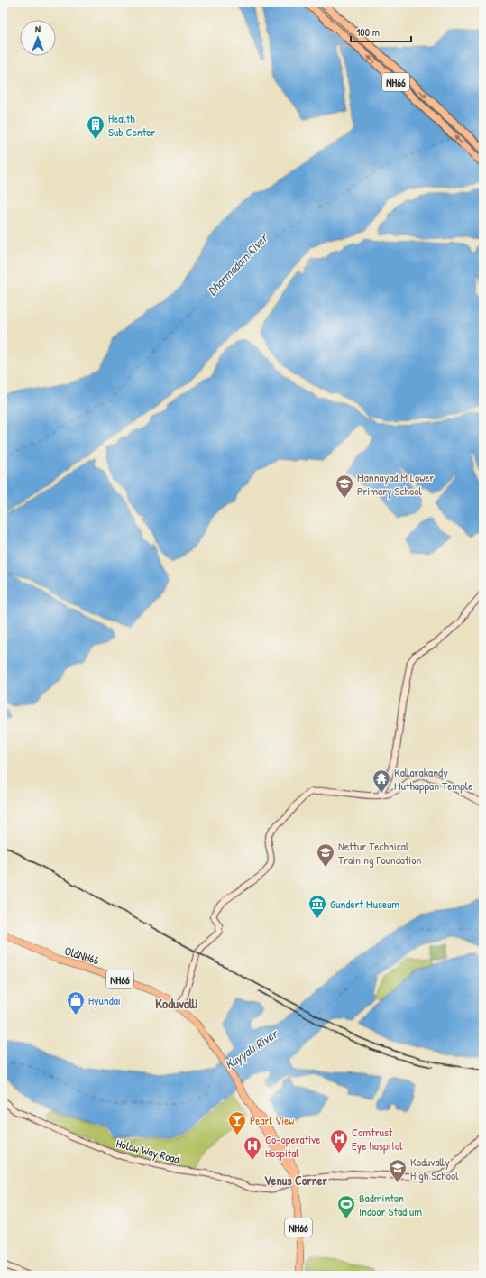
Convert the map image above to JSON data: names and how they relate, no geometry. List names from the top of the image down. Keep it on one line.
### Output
{"streets":{"highway":["NH66"],"main road":["OldNH66","Holow Way Road"]},"crossings":[["NH66","OldNH66"],["NH66","Holow Way Road"],["OldNH66","Holow Way Road"]],"districts":["Koduvalli","Venus Corner"],"water":["Dharmadam River","Kuyyali River"],"places":{"building":["Health Sub Center"],"school or university":["Mannayad M Lower Primary School","Nettur Technical Training Foundation","Koduvally High School"],"temple":["Kallarakandy Muthappan Temple"],"museum":["Gundert Museum"],"shop":["Hyundai"],"bar":["Pearl View"],"hospital":["Comtrust Eye hospital","Co-operative Hospital"],"sports":["Badminton Indoor Stadium"]},"scale_bar":"100 m","north":"top"}
